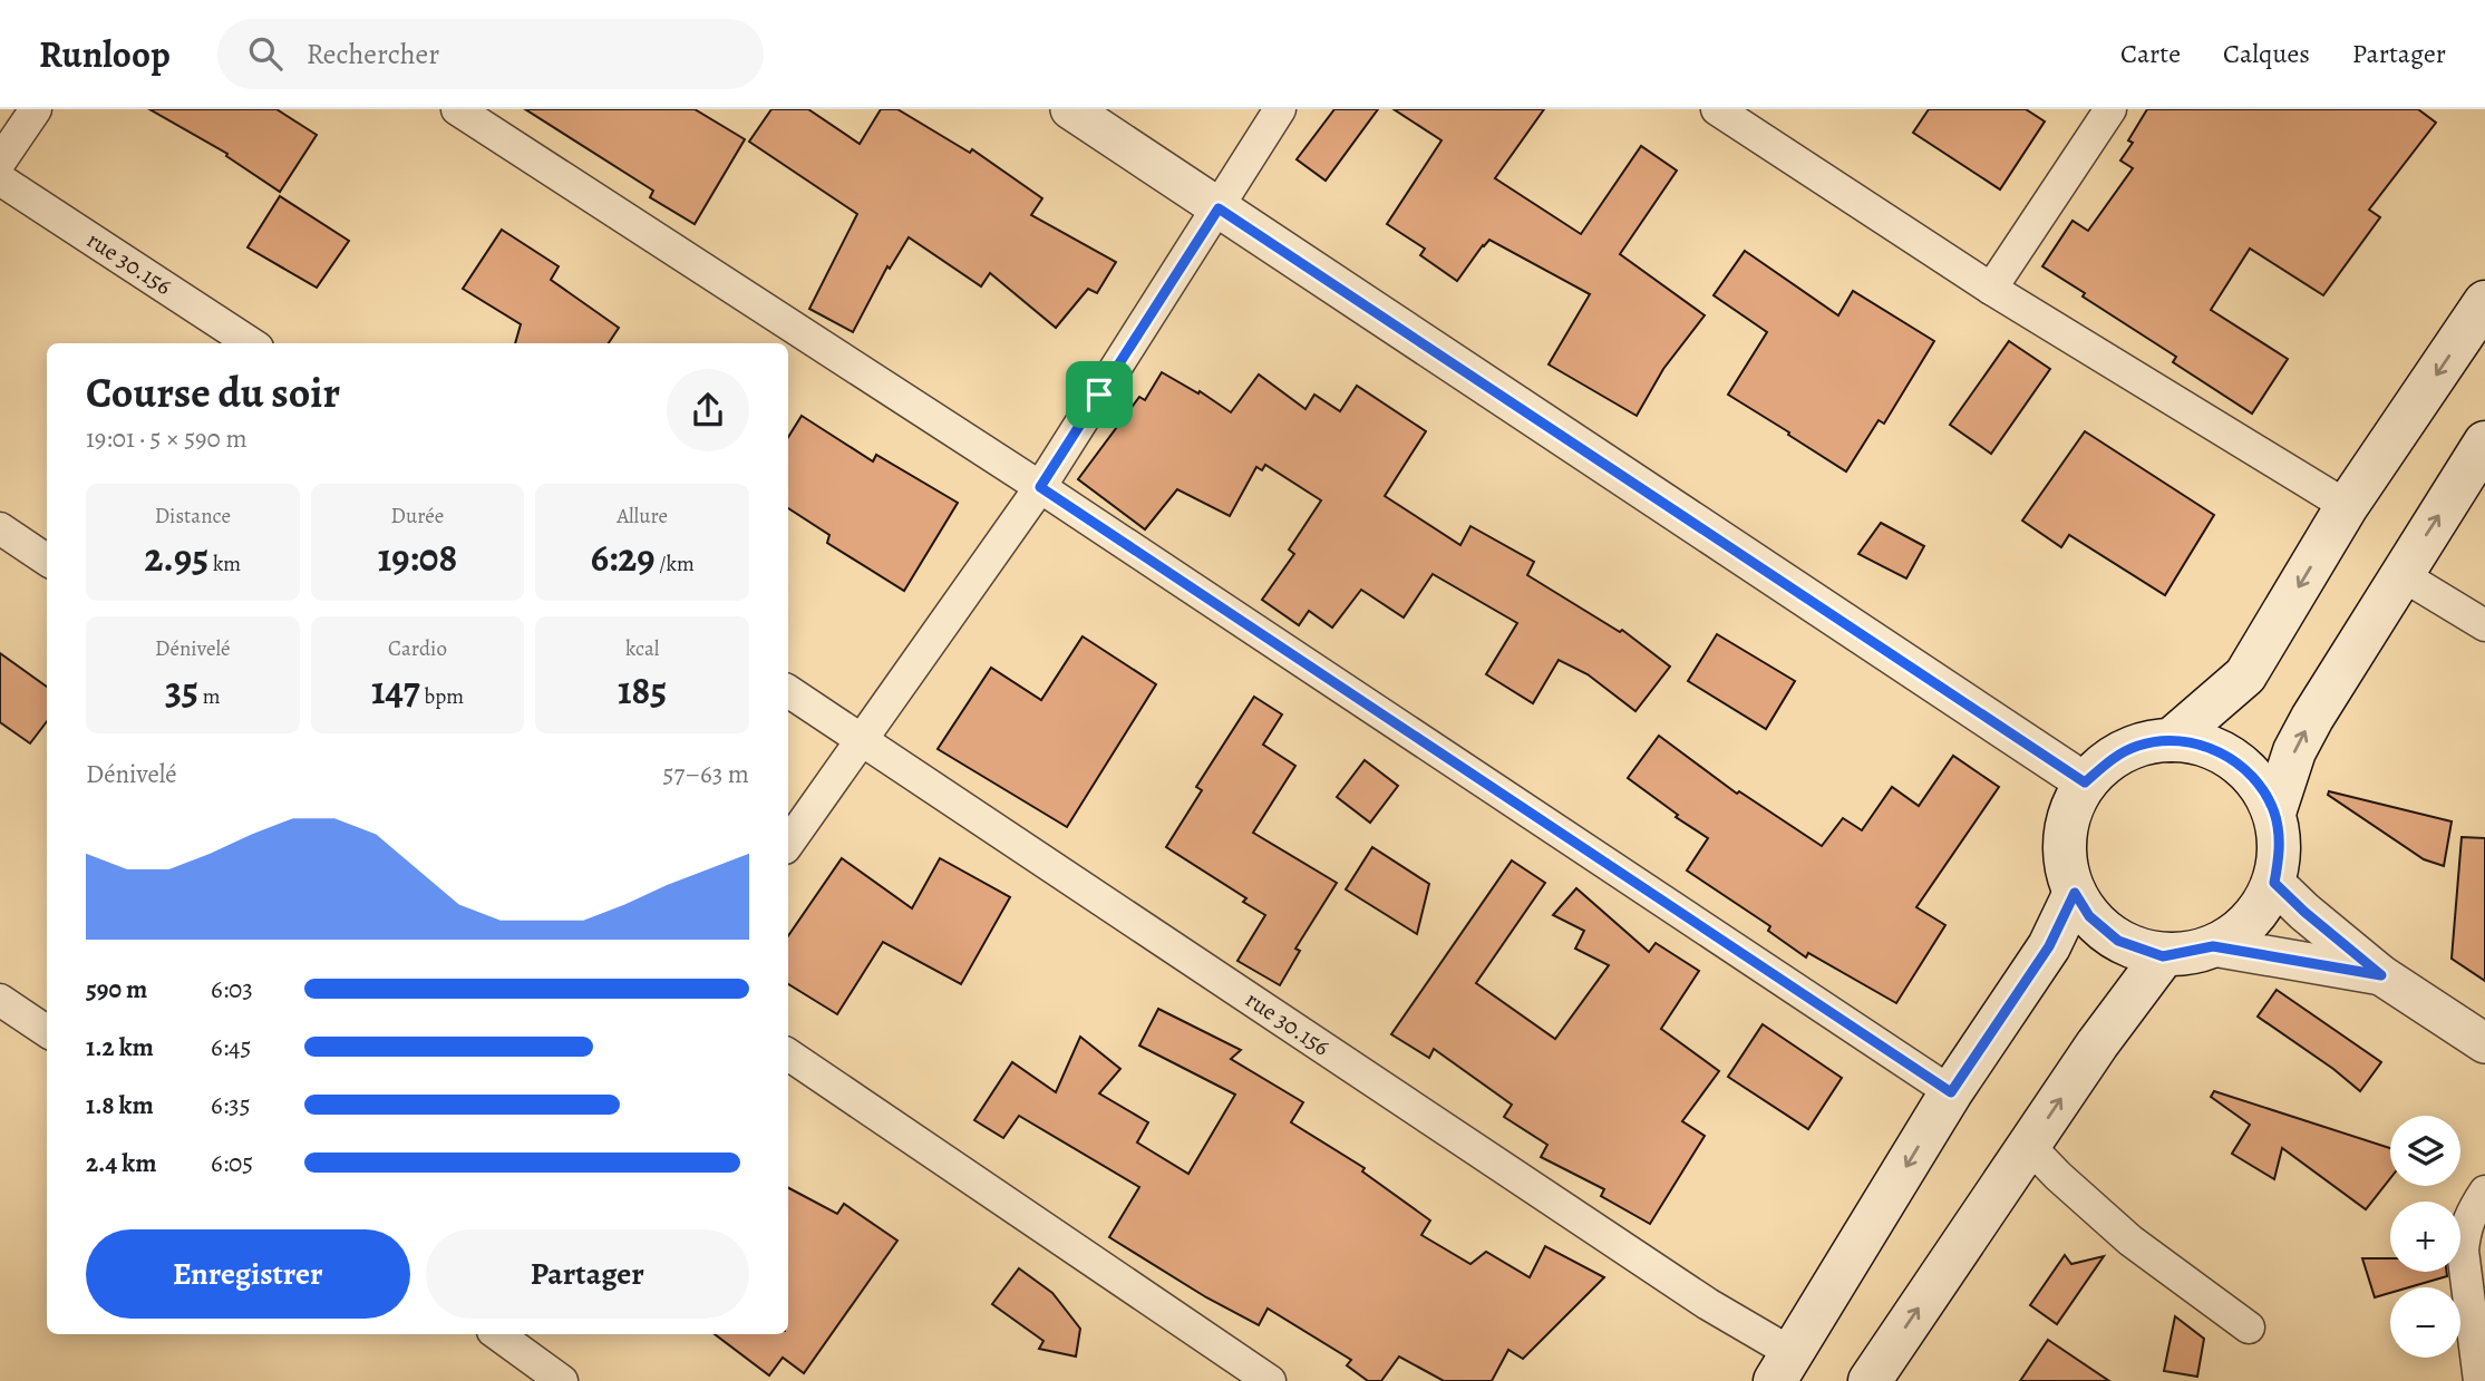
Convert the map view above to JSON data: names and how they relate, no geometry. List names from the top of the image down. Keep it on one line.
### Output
{"streets":{"street":["rue 30.156"]},"page":{"header":"Runloop","search":"Rechercher","nav":["Carte","Calques","Partager"],"heading":["Course du soir","19:01 · 5 × 590 m"],"stats":[["Distance","2.95 km"],["Durée","19:08"],["Allure","6:29 /km"],["Dénivelé","35 m"],["Cardio","147 bpm"],["kcal","185"]],"chart":["Dénivelé","57–63 m"],"list":[{"name":"590 m","note":"6:03"},{"name":"1.2 km","note":"6:45"},{"name":"1.8 km","note":"6:35"},{"name":"2.4 km","note":"6:05"}],"map_buttons":["+","−"],"buttons":["Enregistrer","Partager"]}}
